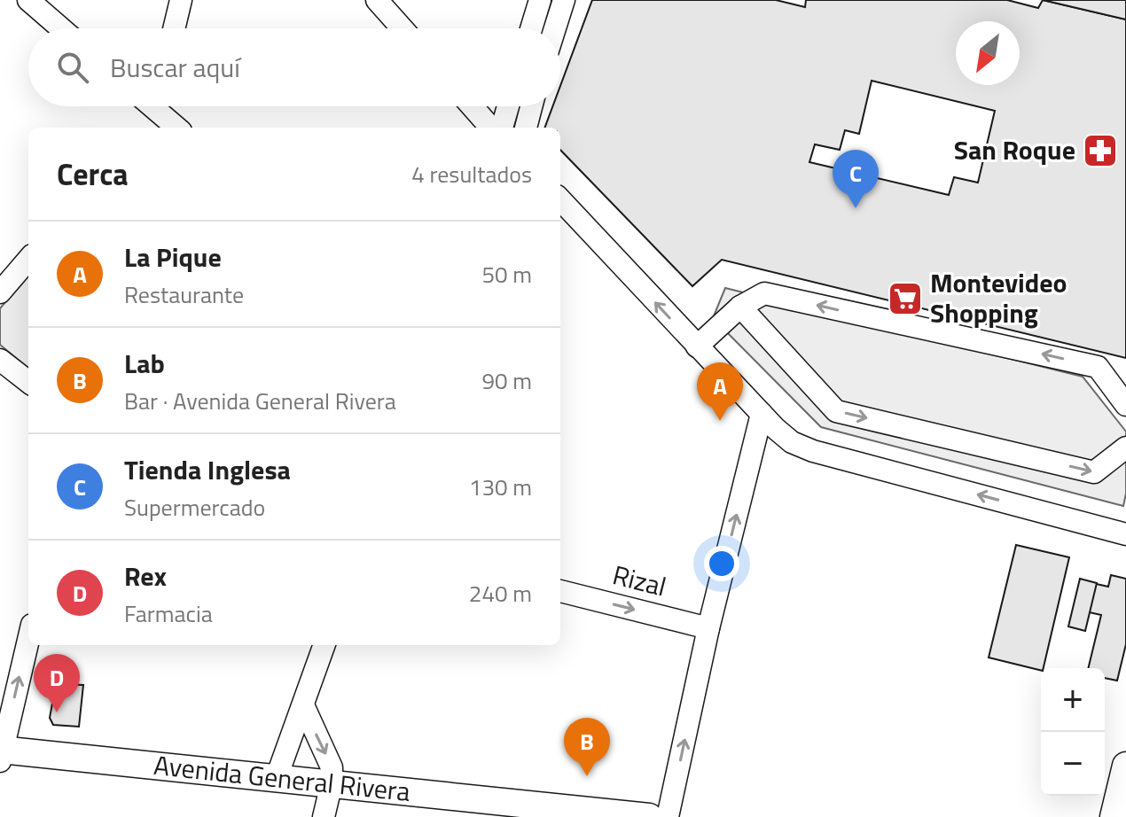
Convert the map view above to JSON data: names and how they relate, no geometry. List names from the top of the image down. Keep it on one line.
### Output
{"streets":{"main road":["Avenida General Rivera"],"street":["Rizal"]},"one_way":["Rizal"],"places":{"pharmacy":["San Roque"],"supermarket":["Montevideo Shopping"]},"north":"bottom left","page":{"search":"Buscar aquí","heading":["Cerca","4 resultados"],"pins":["C","A","D","B"],"list":[{"mark":"A","name":"La Pique","note":"Restaurante","value":"50 m"},{"mark":"B","name":"Lab","note":"Bar · Avenida General Rivera","value":"90 m"},{"mark":"C","name":"Tienda Inglesa","note":"Supermercado","value":"130 m"},{"mark":"D","name":"Rex","note":"Farmacia","value":"240 m"}],"map_buttons":["+","−"]}}
